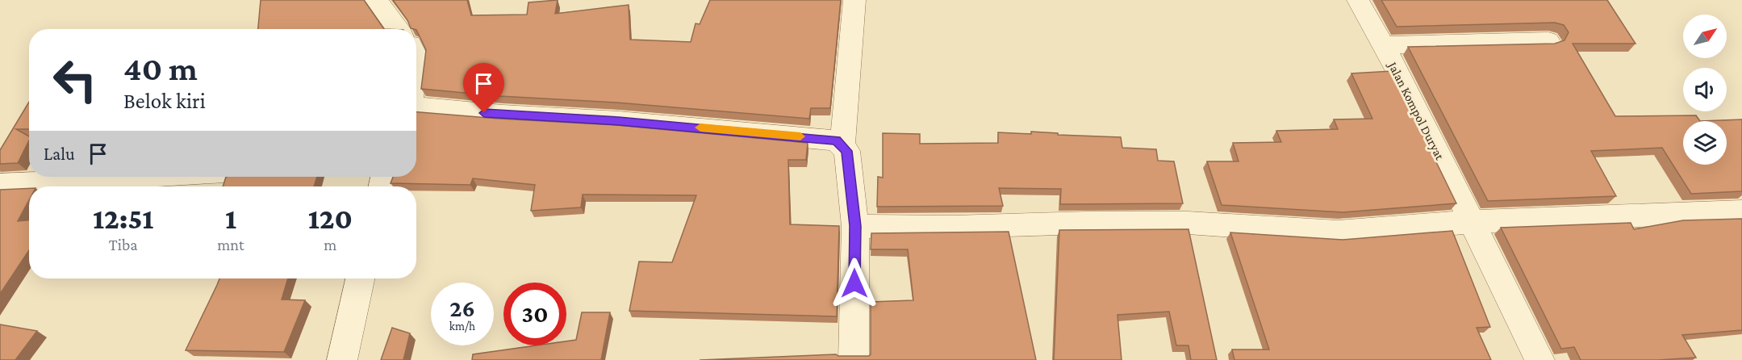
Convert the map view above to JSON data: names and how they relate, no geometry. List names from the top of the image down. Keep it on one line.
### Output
{"streets":{"street":["Jalan Kompol Duryat"]},"north":"top right","page":{"turn":["40 m","Belok kiri"],"then":"Lalu","eta":["12:51","Tiba","1","mnt","120","m"],"speed":"26 km/h","limit":"30"}}
